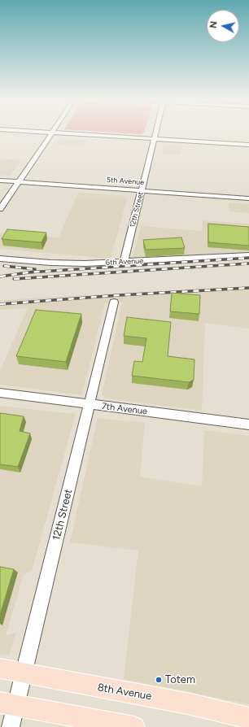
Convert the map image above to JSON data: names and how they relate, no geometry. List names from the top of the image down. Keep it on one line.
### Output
{"streets":{"main road":["8th Avenue"],"street":["5th Avenue","12th Street","6th Avenue","7th Avenue"]},"crossings":[["5th Avenue","12th Street"],["12th Street","6th Avenue"],["12th Street","7th Avenue"],["12th Street","8th Avenue"]],"places":["Totem"],"north":"left"}
